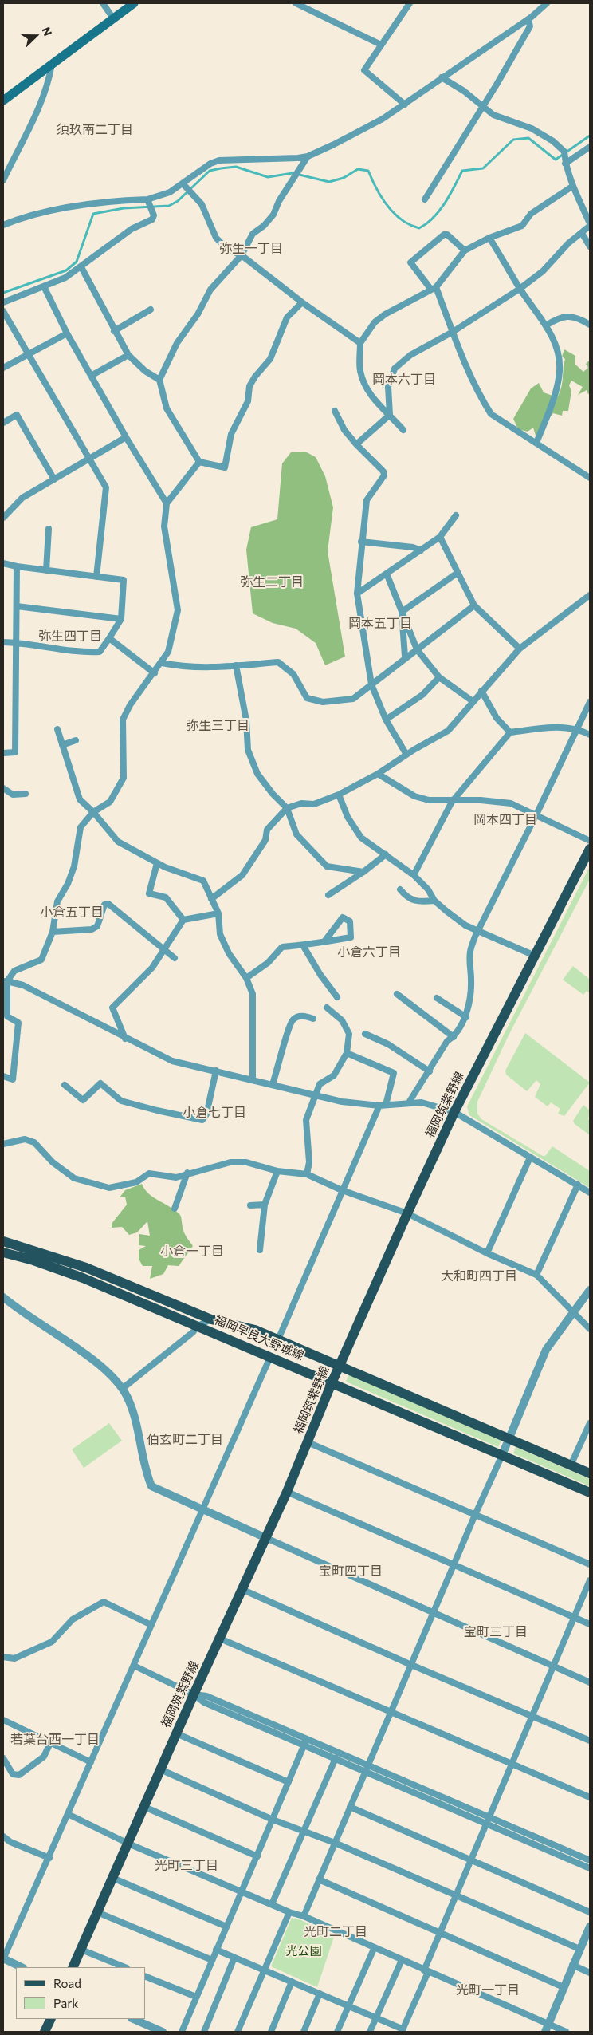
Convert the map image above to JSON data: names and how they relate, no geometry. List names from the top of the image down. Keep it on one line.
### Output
{"streets":{"main road":["福岡筑紫野線","福岡早良大野城線"]},"crossings":[["福岡筑紫野線","福岡早良大野城線"]],"districts":["須玖南二丁目","弥生一丁目","岡本六丁目","弥生二丁目","岡本五丁目","弥生四丁目","弥生三丁目","岡本四丁目","小倉五丁目","小倉六丁目","小倉七丁目","小倉一丁目","大和町四丁目","伯玄町二丁目","宝町四丁目","宝町三丁目","若葉台西一丁目","光町三丁目","光町二丁目","光町一丁目"],"parks":["光公園"],"legend":["Road","Park"],"north":"right"}
